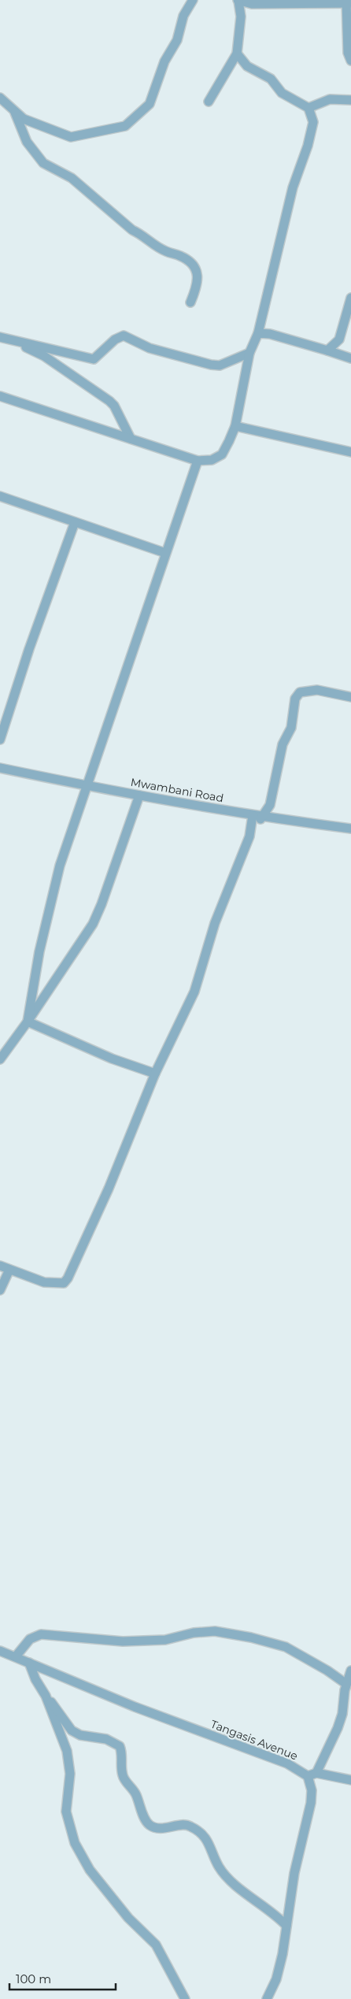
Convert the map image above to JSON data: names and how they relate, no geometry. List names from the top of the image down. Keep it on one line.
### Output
{"streets":{"street":["Mwambani Road","Tangasis Avenue"]},"scale_bar":"100 m"}
